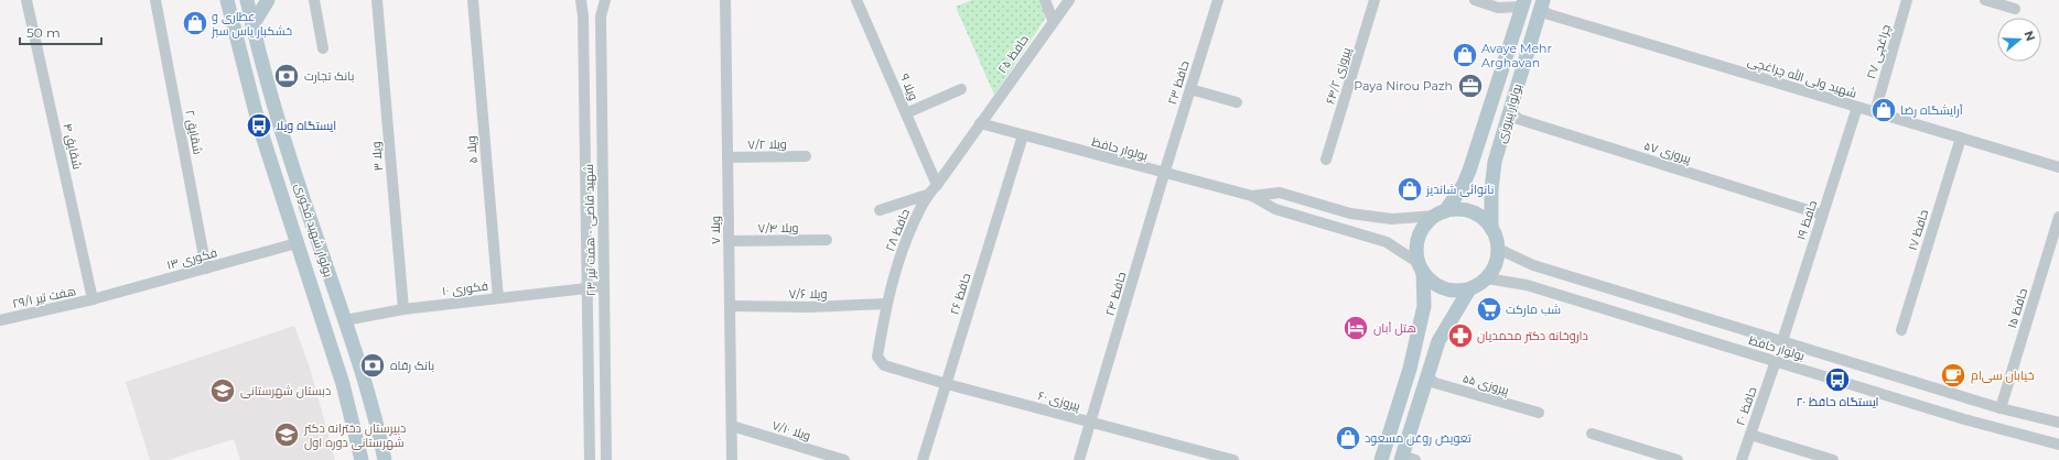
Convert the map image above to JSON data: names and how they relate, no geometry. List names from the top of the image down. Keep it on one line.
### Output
{"streets":{"main road":["بولوار پیروزی","بولوار شهید فکوری"],"street":["چراغچی ۲۷","حافظ ۲۵","پیروزی ۶۴/۲","شهید ولی الله چراغچی","حافظ ۲۳","ویلا ۹","شقایق ۲","ویلا ۷/۲","شقایق ۴","بولوار حافظ","ویلا ۵","پیروزی ۵۷","ویلا ۳","حافظ ۱۹","ویلا ۷/۴","شهید قاضی - هفت تیر ۲۳","ویلا ۷","حافظ ۲۸","حافظ ۱۷","فکوری ۱۳","فکوری ۱۰","ویلا ۷/۶","حافظ ۲۶","حافظ ۲۴","هفت تیر ۲۹/۱","حافظ ۱۵","پیروزی ۵۵","پیروزی ۶۰","حافظ ۲۰","ویلا ۷/۱۰"]},"crossings":[["چراغچی ۲۷","شهید ولی الله چراغچی"],["حافظ ۲۵","بولوار حافظ"],["حافظ ۲۵","حافظ ۲۸"],["شهید ولی الله چراغچی","بولوار پیروزی"],["شهید ولی الله چراغچی","حافظ ۱۹"],["شهید ولی الله چراغچی","حافظ ۱۷"],["حافظ ۲۳","بولوار حافظ"],["حافظ ۲۳","حافظ ۲۴"],["ویلا ۹","حافظ ۲۸"],["بولوار پیروزی","بولوار حافظ"],["بولوار پیروزی","پیروزی ۵۷"],["شقایق ۲","فکوری ۱۳"],["ویلا ۷/۲","ویلا ۷"],["شقایق ۴","فکوری ۱۳"],["شقایق ۴","هفت تیر ۲۹/۱"],["بولوار حافظ","حافظ ۱۹"],["بولوار حافظ","حافظ ۲۸"],["بولوار حافظ","حافظ ۲۶"],["بولوار حافظ","حافظ ۲۴"],["بولوار حافظ","حافظ ۱۵"],["بولوار حافظ","حافظ ۲۰"],["ویلا ۵","فکوری ۱۰"],["پیروزی ۵۷","حافظ ۱۹"],["ویلا ۳","فکوری ۱۰"],["ویلا ۷/۴","ویلا ۷"],["بولوار شهید فکوری","فکوری ۱۳"],["بولوار شهید فکوری","فکوری ۱۰"],["شهید قاضی - هفت تیر ۲۳","فکوری ۱۰"],["ویلا ۷","ویلا ۷/۶"],["ویلا ۷","ویلا ۷/۱۰"],["حافظ ۲۸","ویلا ۷/۶"],["حافظ ۲۸","پیروزی ۶۰"],["فکوری ۱۳","هفت تیر ۲۹/۱"],["حافظ ۲۶","پیروزی ۶۰"],["حافظ ۲۴","پیروزی ۶۰"]],"places":{"shop":["عطاری و خشکبار یاس سبز","Avaye Mehr Arghavan","آرایشگاه رضا","نانوائی شاندیز","تعویض روغن مسعود"],"bank":["بانک تجارت","بانک رفاه"],"office":["Paya Nirou Pazh"],"bus stop":["ایستگاه ویلا","ایستگاه حافظ ۲۰"],"supermarket":["شب مارکت"],"hotel":["هتل آبان"],"pharmacy":["داروخانه دکتر محمدیان"],"cafe":["خیابان سی‌ام"],"school or university":["دبستان شهرستانی","دبیرستان دخترانه دکتر شهرستانی دوره اول"]},"scale_bar":"50 m","north":"right"}
